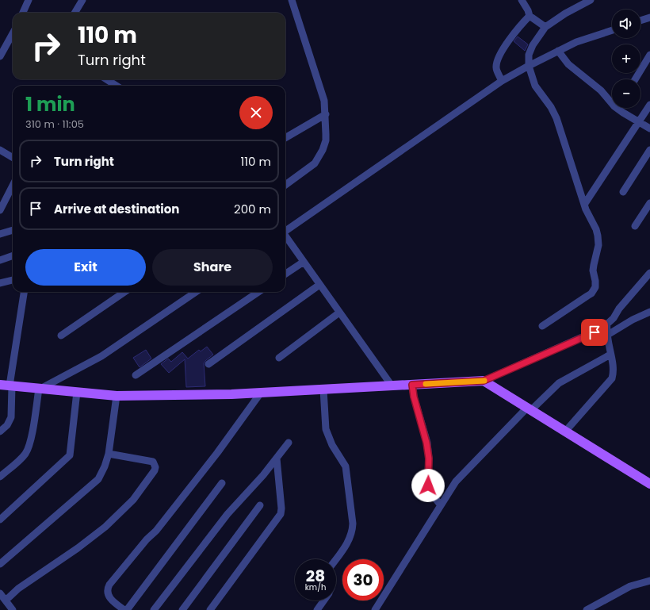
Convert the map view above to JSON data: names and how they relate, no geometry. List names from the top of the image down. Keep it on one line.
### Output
{"page":{"map_buttons":["+","−"],"turn":["110 m","Turn right"],"heading":["1 min","310 m · 11:05"],"list":[{"name":"Turn right","value":"110 m"},{"name":"Arrive at destination","value":"200 m"}],"buttons":["Exit","Share"],"speed":"28 km/h","limit":"30"}}
